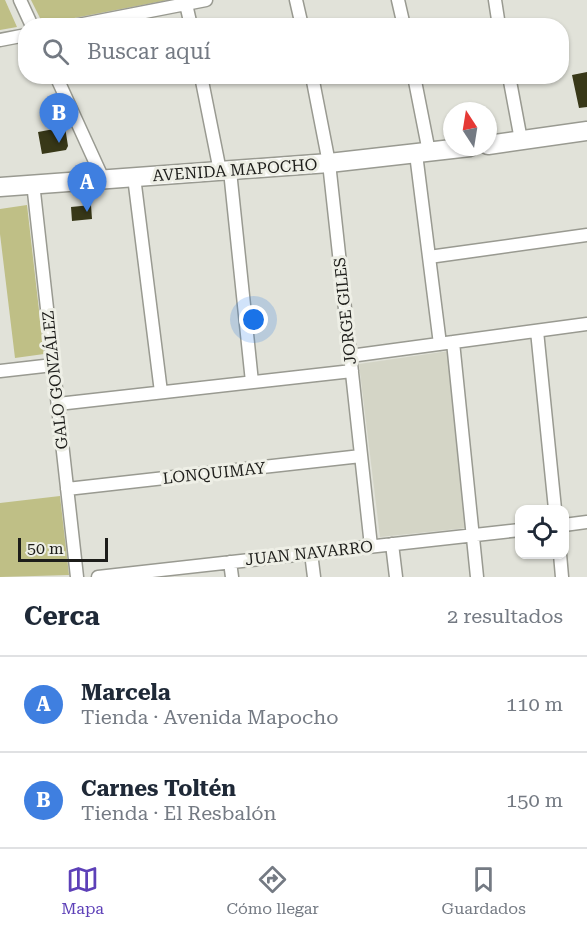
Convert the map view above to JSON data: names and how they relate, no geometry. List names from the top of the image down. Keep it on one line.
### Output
{"streets":{"main road":["AVENIDA MAPOCHO"],"street":["JORGE GILES","GALO GONZÁLEZ","LONQUIMAY","JUAN NAVARRO"]},"crossings":[["AVENIDA MAPOCHO","JORGE GILES"],["AVENIDA MAPOCHO","GALO GONZÁLEZ"],["JORGE GILES","LONQUIMAY"],["JORGE GILES","JUAN NAVARRO"],["GALO GONZÁLEZ","LONQUIMAY"]],"scale_bar":"50 m","north":"top","page":{"search":"Buscar aquí","pins":["B","A"],"scale":"50 m","heading":["Cerca","2 resultados"],"list":[{"mark":"A","name":"Marcela","note":"Tienda · Avenida Mapocho","value":"110 m"},{"mark":"B","name":"Carnes Toltén","note":"Tienda · El Resbalón","value":"150 m"}],"nav":["Mapa","Cómo llegar","Guardados"]}}
